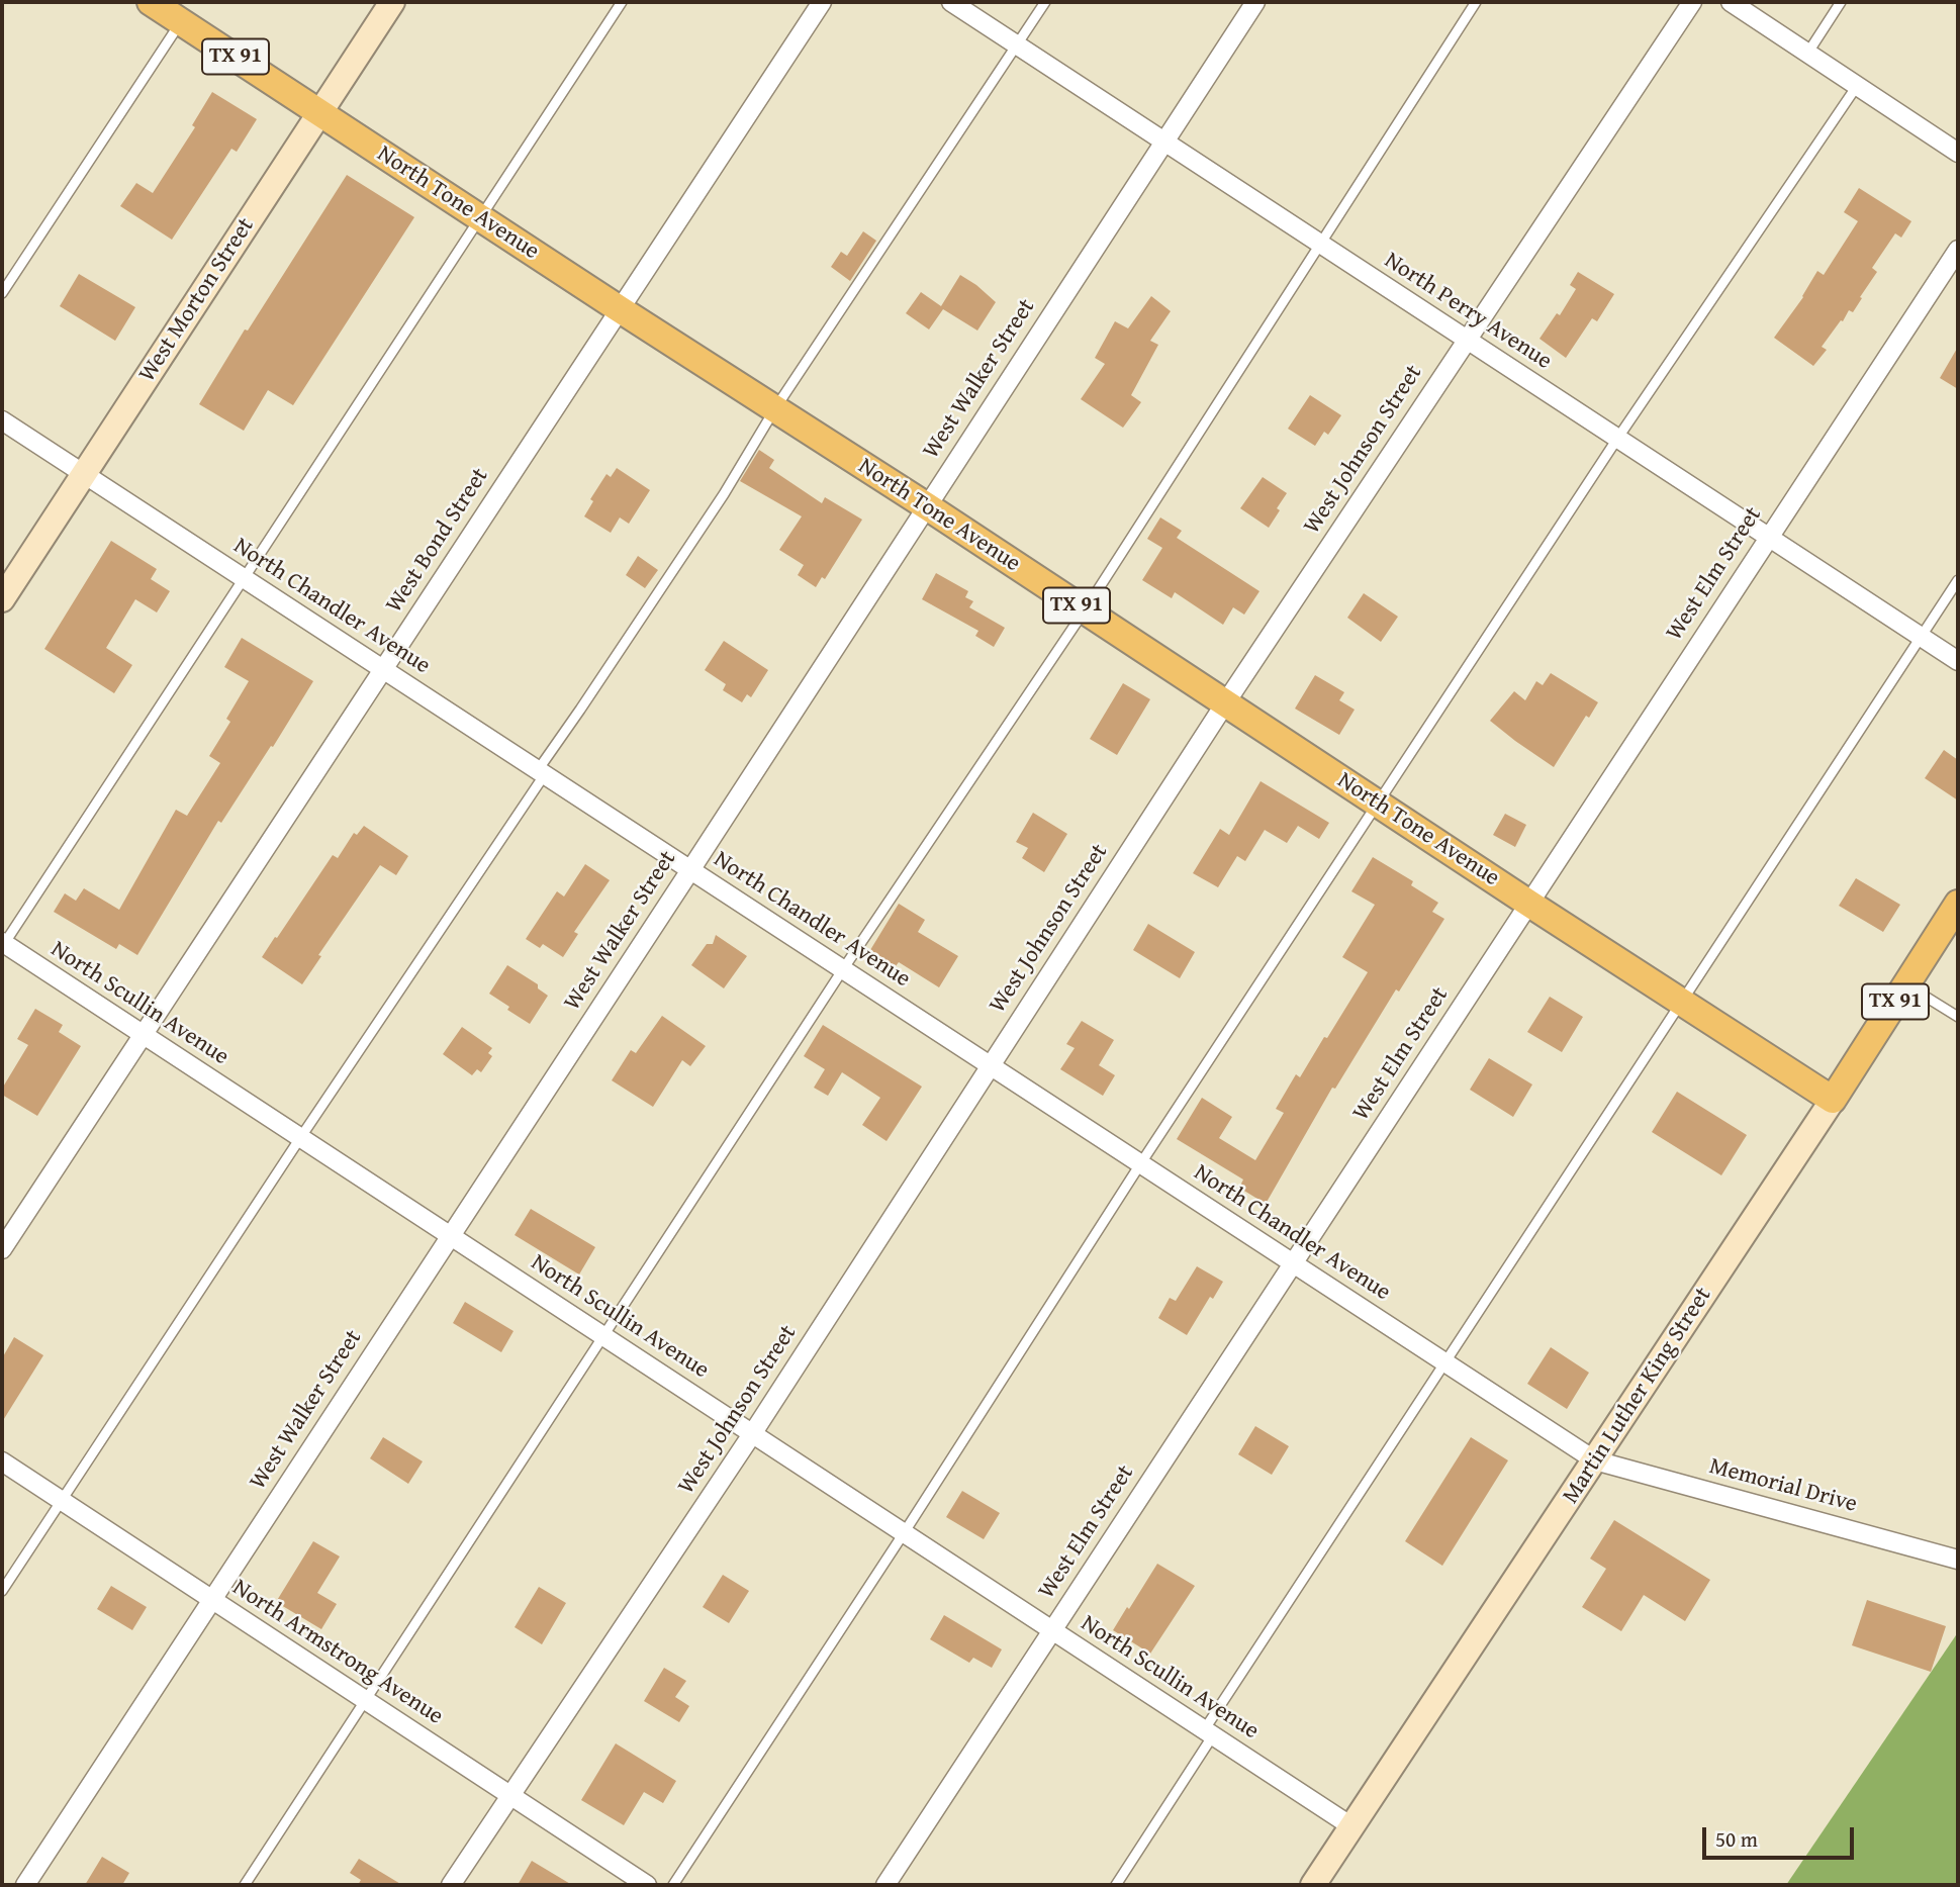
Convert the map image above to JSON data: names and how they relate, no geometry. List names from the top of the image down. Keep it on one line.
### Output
{"streets":{"main road":["TX 91","North Tone Avenue","Martin Luther King Street"],"street":["West Morton Street","North Perry Avenue","West Walker Street","West Johnson Street","West Bond Street","West Elm Street","North Chandler Avenue","North Scullin Avenue","Memorial Drive","North Armstrong Avenue"]},"crossings":[["North Tone Avenue","West Morton Street"],["North Tone Avenue","West Walker Street"],["North Tone Avenue","West Johnson Street"],["North Tone Avenue","West Bond Street"],["North Tone Avenue","West Elm Street"],["North Tone Avenue","Martin Luther King Street"],["West Morton Street","North Chandler Avenue"],["North Perry Avenue","West Walker Street"],["North Perry Avenue","West Johnson Street"],["North Perry Avenue","West Elm Street"],["West Walker Street","North Chandler Avenue"],["West Walker Street","North Scullin Avenue"],["West Walker Street","North Armstrong Avenue"],["West Johnson Street","North Chandler Avenue"],["West Johnson Street","North Scullin Avenue"],["West Johnson Street","North Armstrong Avenue"],["West Bond Street","North Chandler Avenue"],["West Bond Street","North Scullin Avenue"],["West Elm Street","North Chandler Avenue"],["West Elm Street","North Scullin Avenue"],["North Chandler Avenue","Martin Luther King Street"],["North Chandler Avenue","Memorial Drive"],["North Scullin Avenue","Martin Luther King Street"],["Martin Luther King Street","Memorial Drive"]],"scale_bar":"50 m"}
